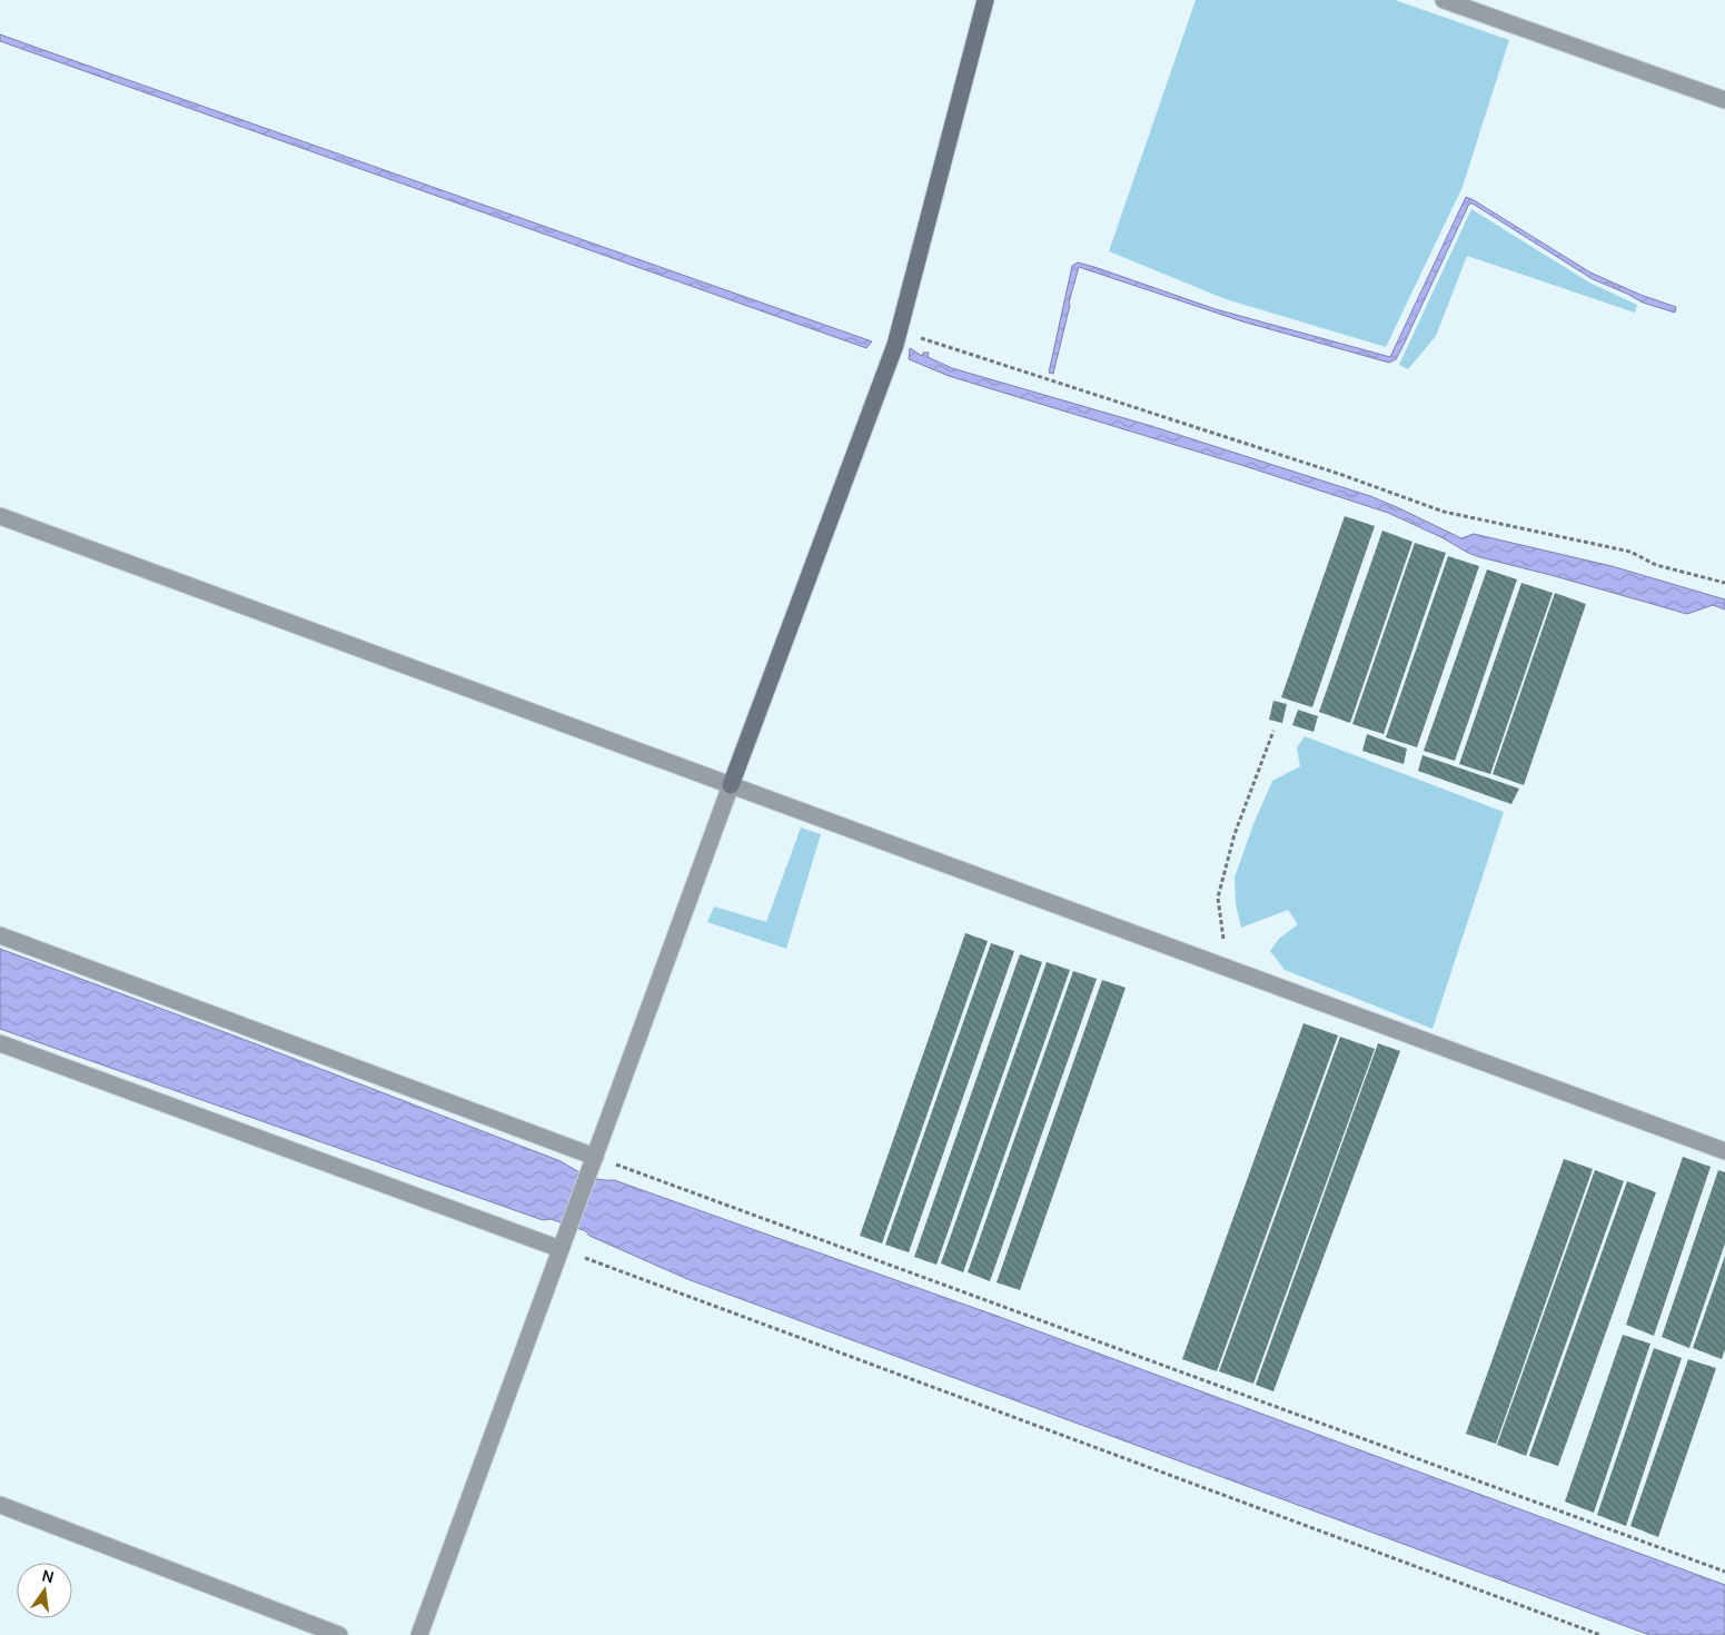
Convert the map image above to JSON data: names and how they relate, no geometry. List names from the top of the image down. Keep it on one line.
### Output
{"north":"top"}
